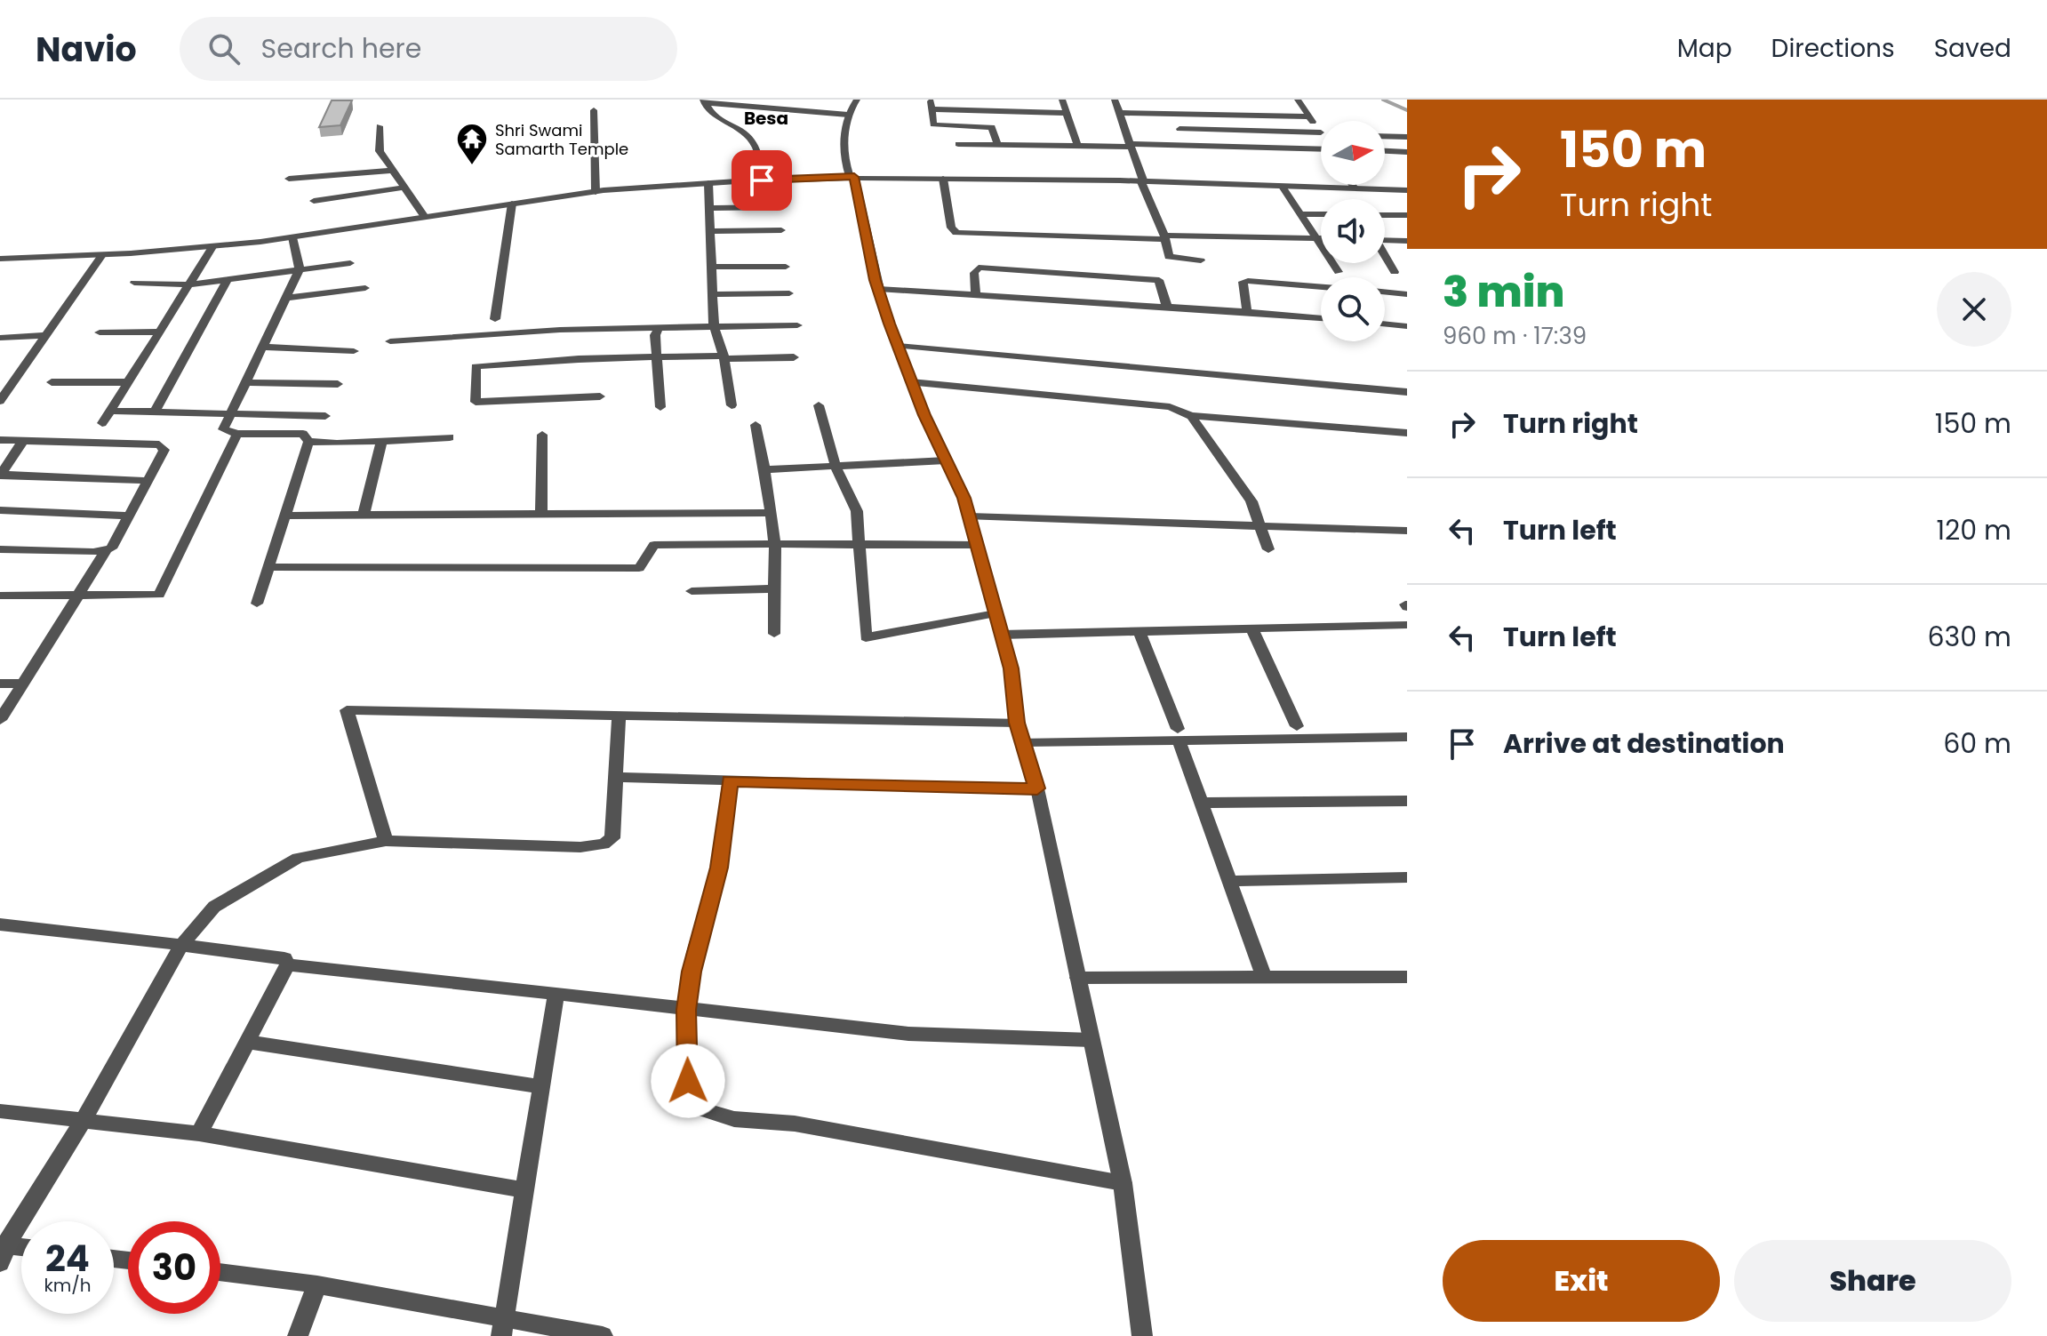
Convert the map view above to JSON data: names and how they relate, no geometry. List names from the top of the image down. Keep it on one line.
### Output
{"districts":["Besa"],"places":{"temple":["Shri Swami Samarth Temple"]},"north":"right","page":{"header":"Navio","search":"Search here","nav":["Map","Directions","Saved"],"turn":["150 m","Turn right"],"heading":["3 min","960 m · 17:39"],"list":[{"name":"Turn right","value":"150 m"},{"name":"Turn left","value":"120 m"},{"name":"Turn left","value":"630 m"},{"name":"Arrive at destination","value":"60 m"}],"speed":"24 km/h","limit":"30","buttons":["Exit","Share"]}}
